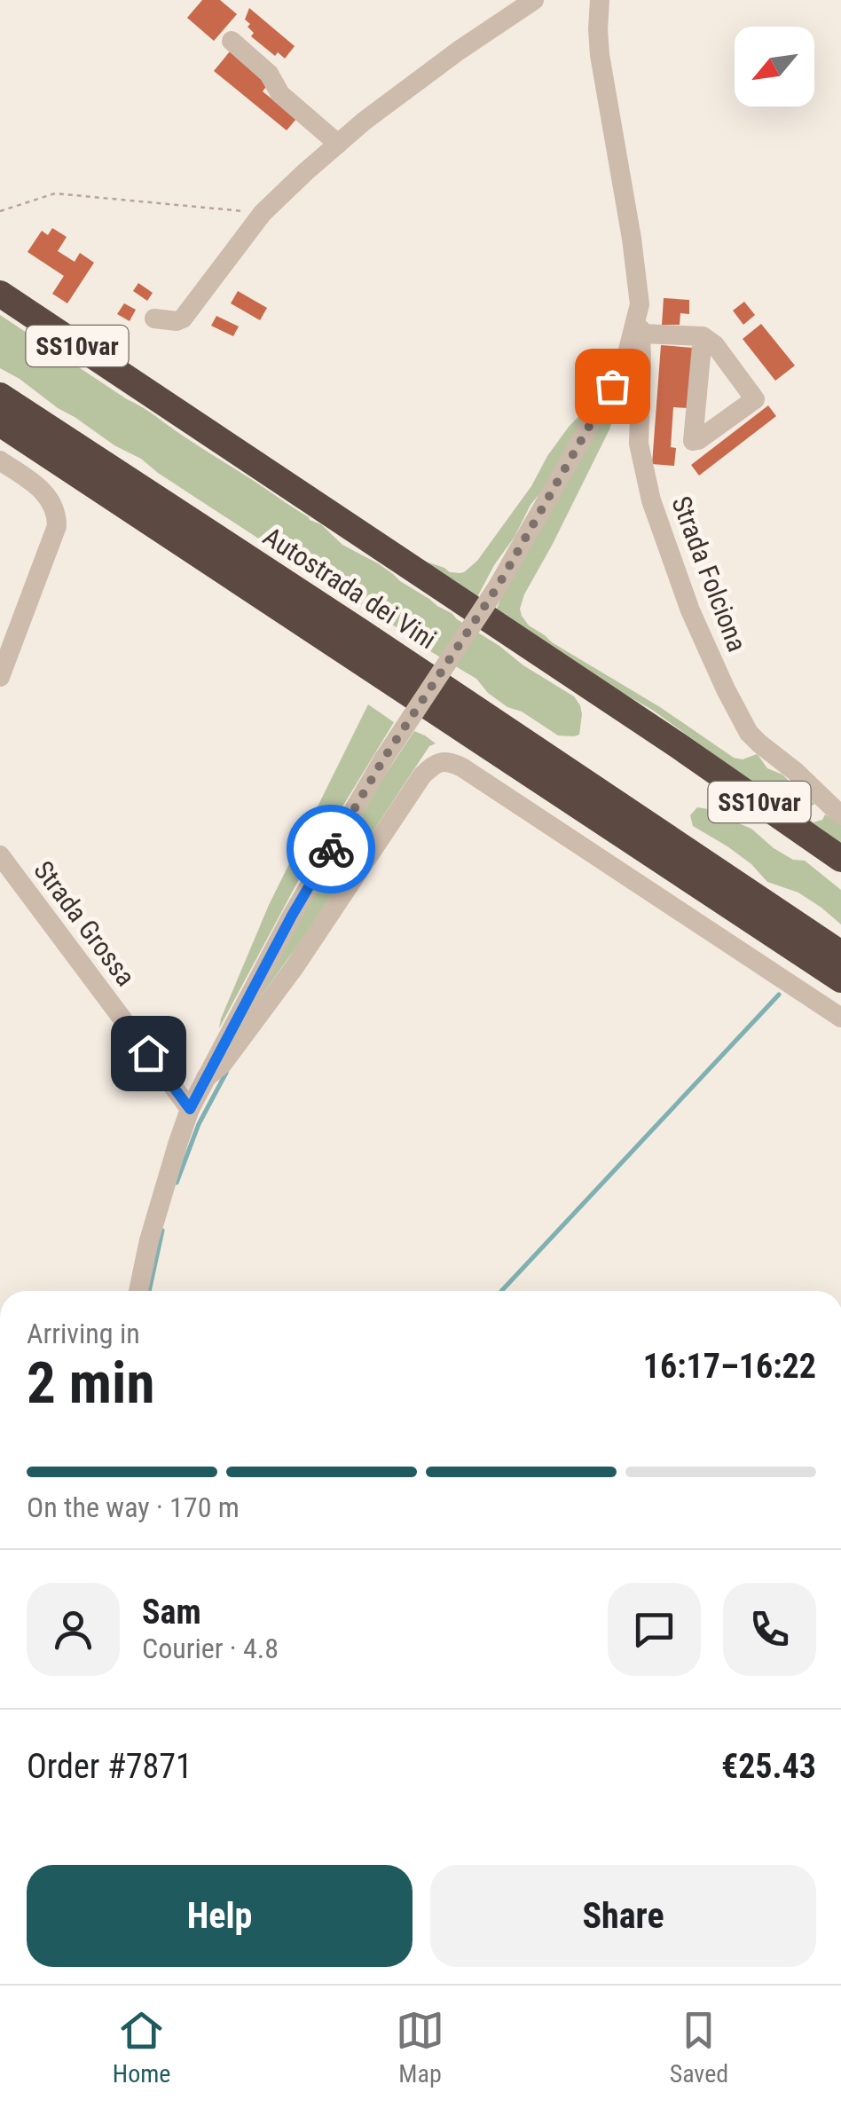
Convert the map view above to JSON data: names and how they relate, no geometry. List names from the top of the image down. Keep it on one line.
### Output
{"streets":{"highway":["SS10var","Autostrada dei Vini"],"street":["Strada Folciona","Strada Grossa"]},"north":"bottom left","page":{"heading":["2 min","Arriving in","16:17–16:22"],"panel":["Sam","Courier · 4.8","Order #7871","€25.43"],"bar":"On the way · 170 m","buttons":["Help","Share"],"tabs":["Home","Map","Saved"]}}
